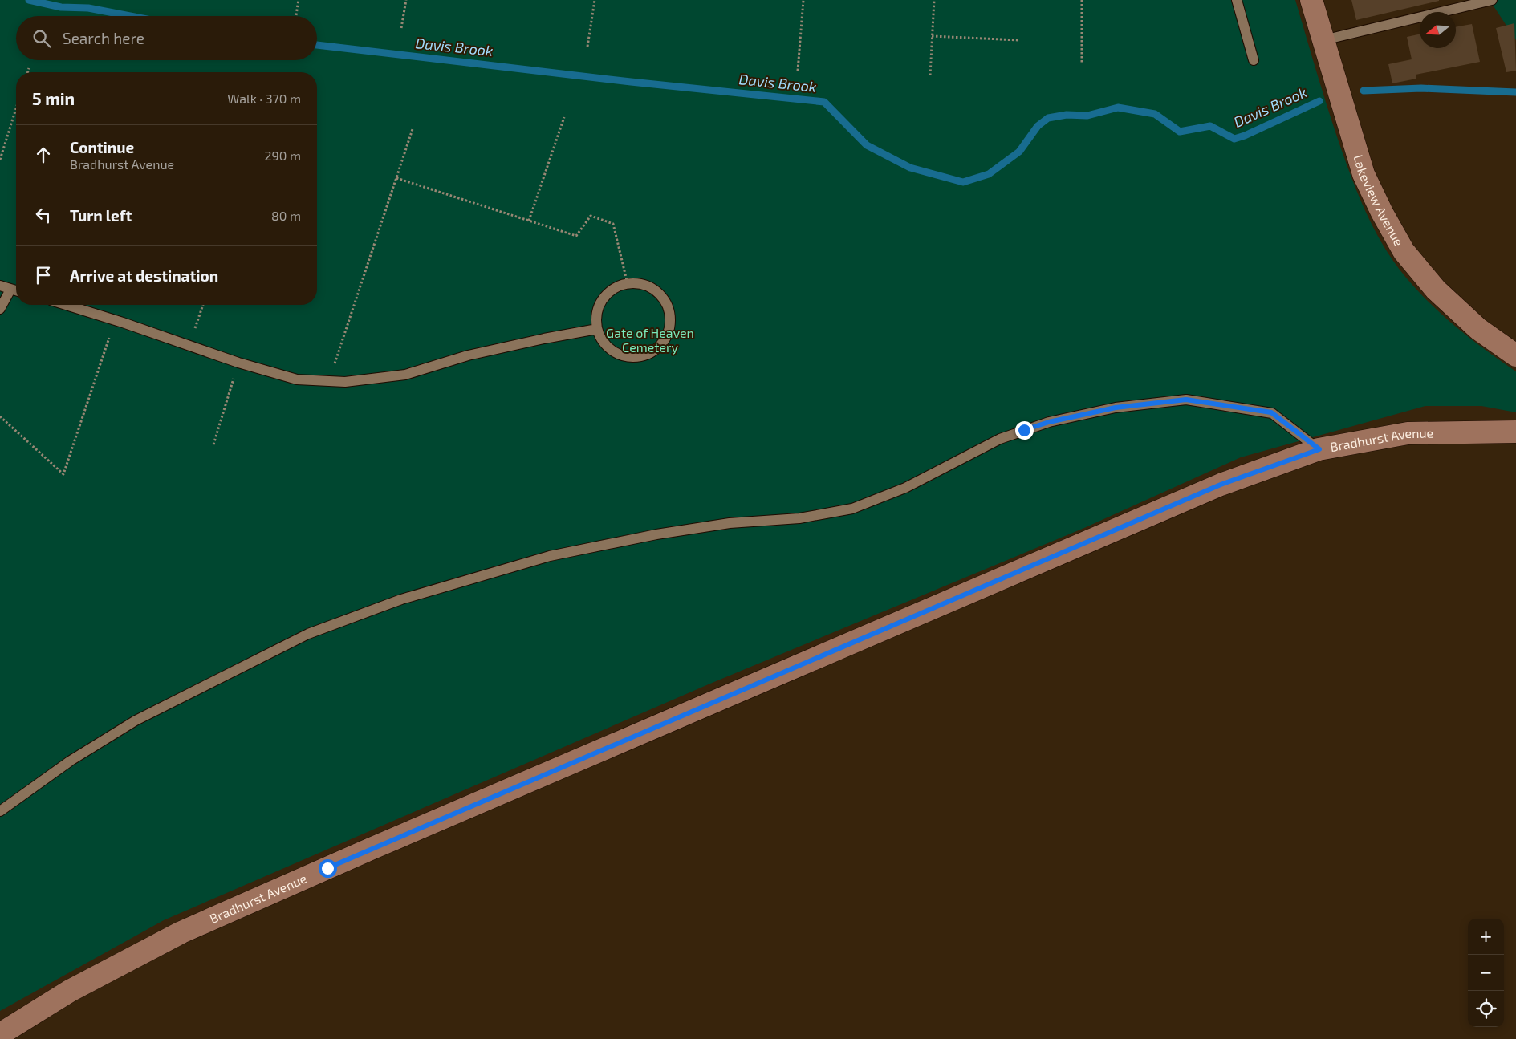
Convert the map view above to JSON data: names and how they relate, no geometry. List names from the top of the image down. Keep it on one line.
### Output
{"streets":{"main road":["Lakeview Avenue","Bradhurst Avenue"]},"water":["Davis Brook"],"parks":["Gate of Heaven Cemetery"],"north":"left","page":{"search":"Search here","heading":["5 min","Walk · 370 m"],"list":[["Continue","Bradhurst Avenue","290 m"],["Turn left","80 m"],"Arrive at destination"],"map_buttons":["+","−"]}}
